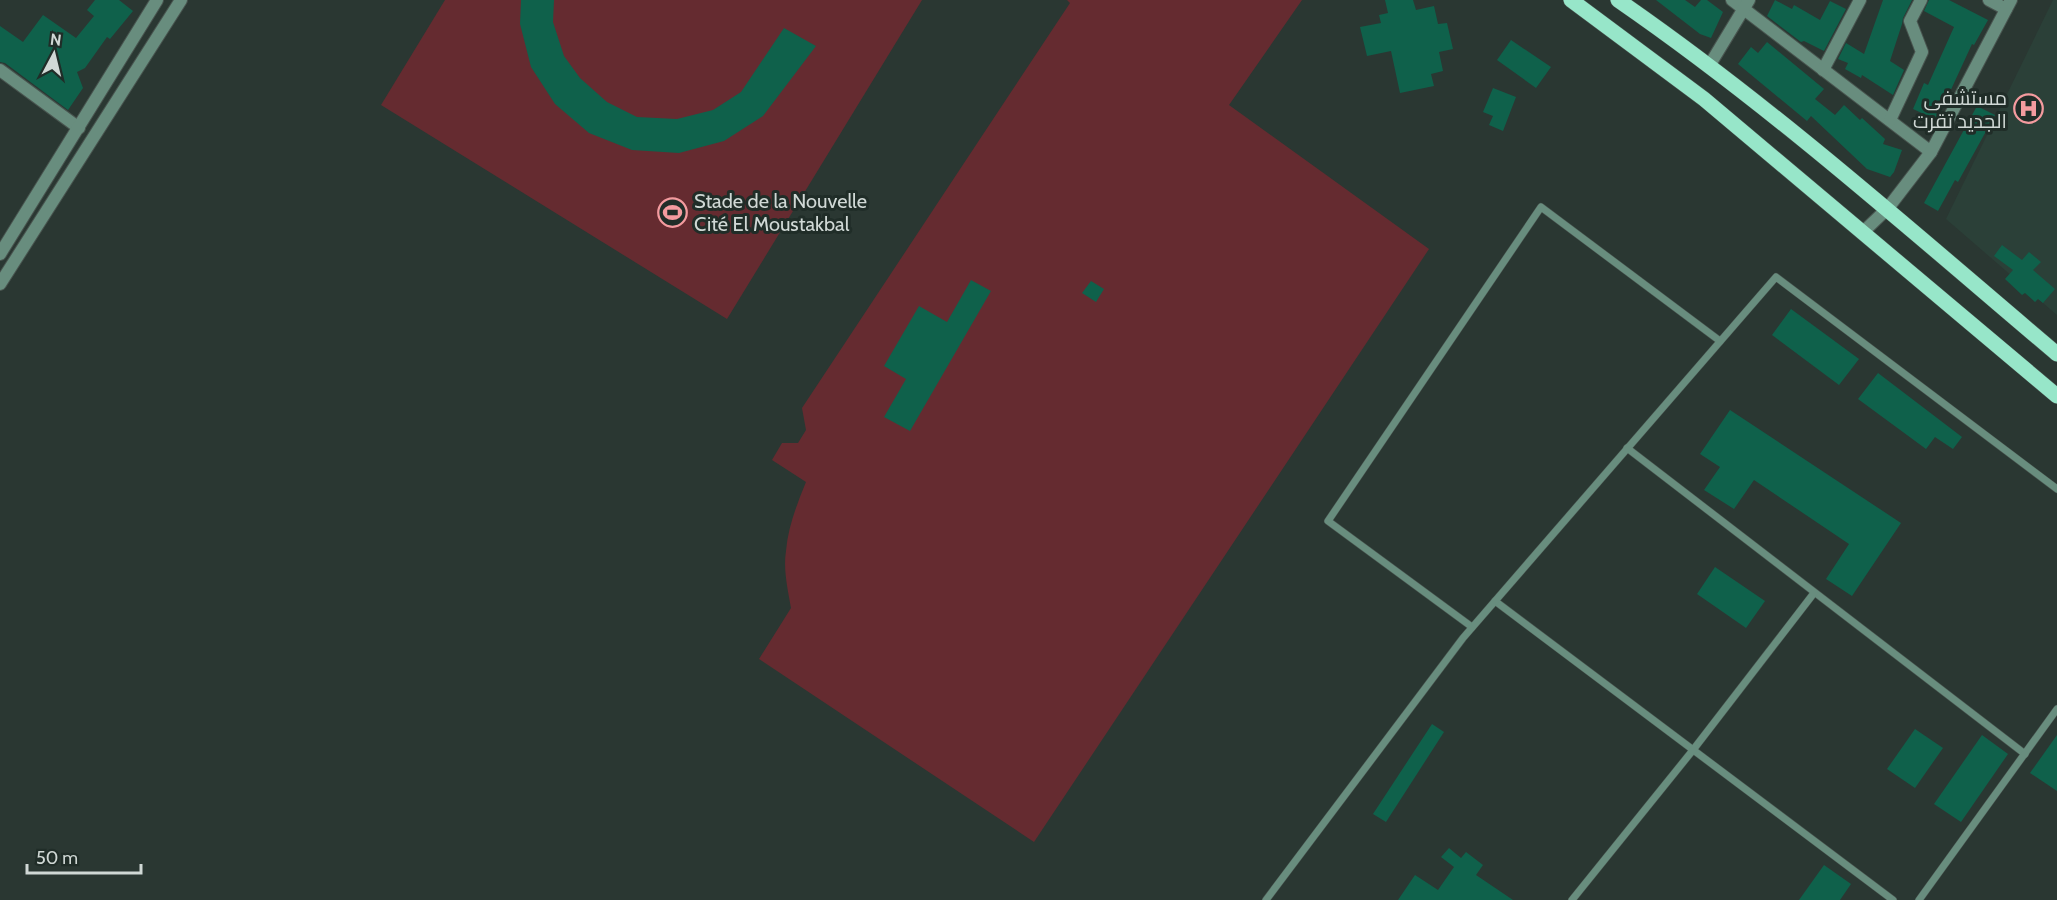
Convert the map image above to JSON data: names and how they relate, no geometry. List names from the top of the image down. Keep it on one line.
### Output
{"places":{"hospital":["مستشفى الجديد تقرت"],"sports":["Stade de la Nouvelle Cité El Moustakbal"]},"scale_bar":"50 m","north":"top"}
